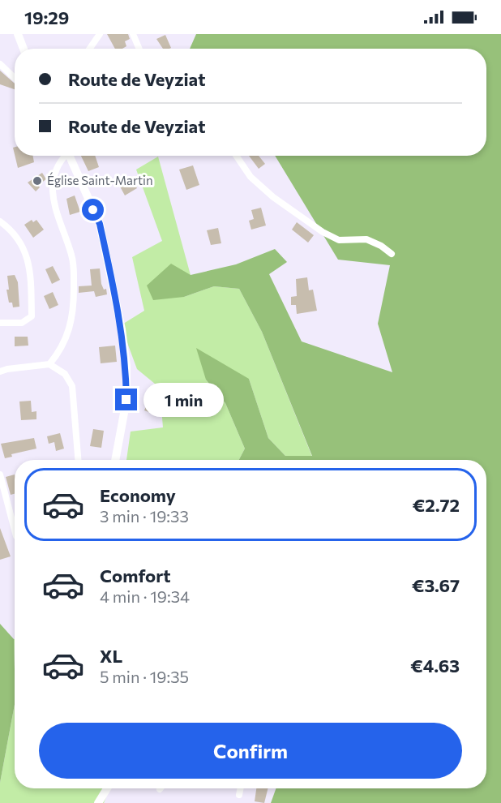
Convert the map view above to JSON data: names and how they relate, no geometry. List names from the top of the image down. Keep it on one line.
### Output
{"places":["Église Saint-Martin"],"page":{"status":"19:29","banner":["Route de Veyziat","Route de Veyziat"],"bubble":"1 min","list":[{"name":"Economy","note":"3 min · 19:33","value":"€2.72"},{"name":"Comfort","note":"4 min · 19:34","value":"€3.67"},{"name":"XL","note":"5 min · 19:35","value":"€4.63"}],"buttons":"Confirm"}}
